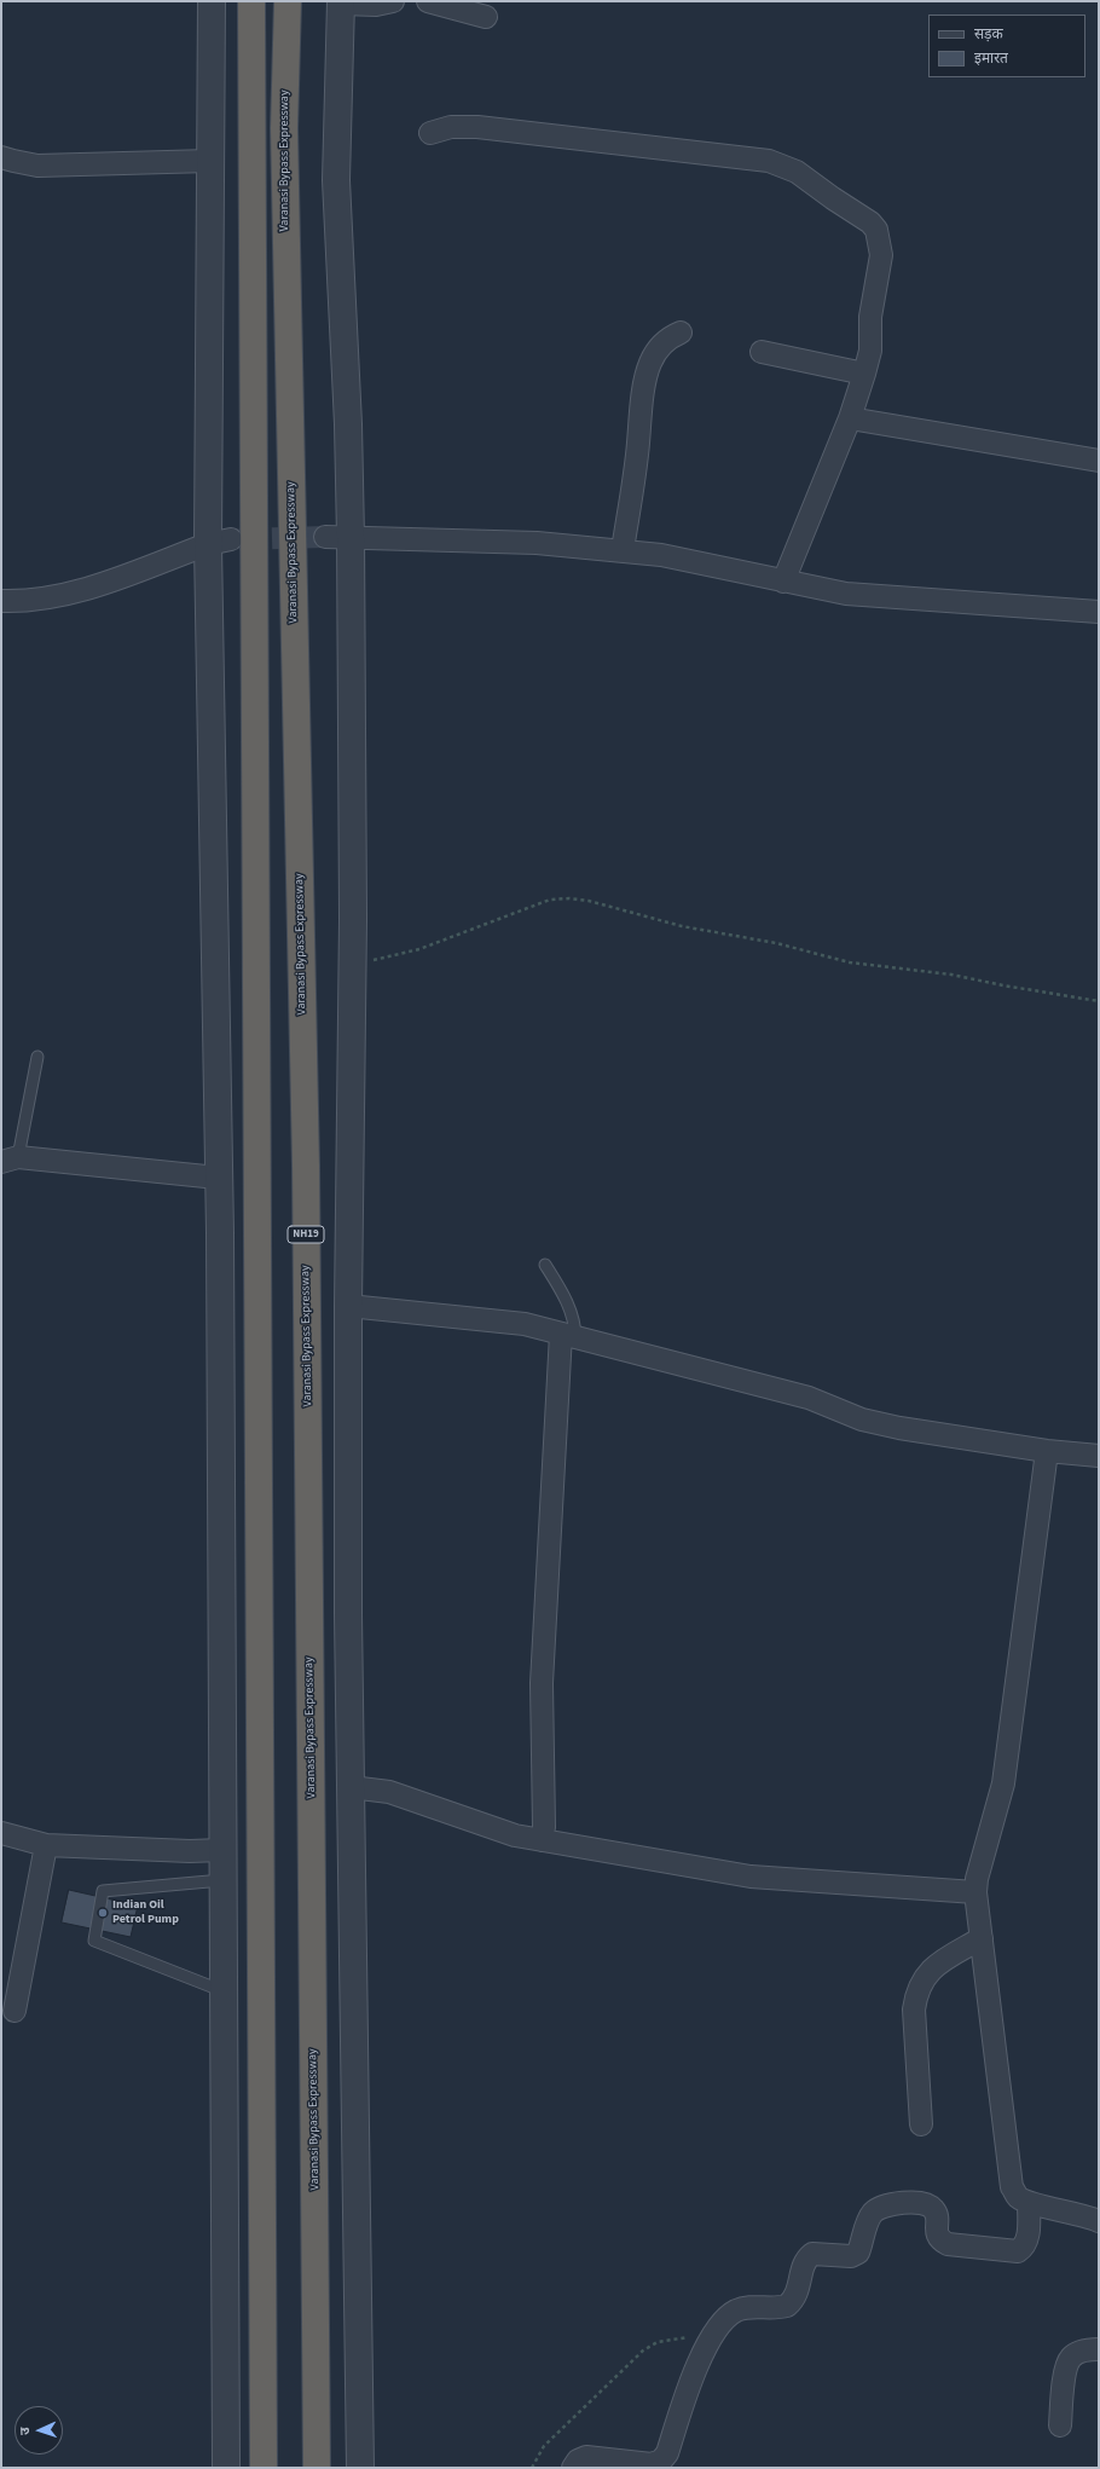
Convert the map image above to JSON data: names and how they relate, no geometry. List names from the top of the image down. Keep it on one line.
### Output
{"streets":{"highway":["Varanasi Bypass Expressway","NH19"]},"places":["Indian Oil Petrol Pump"],"legend":["सड़क","इमारत"],"north":"left"}
